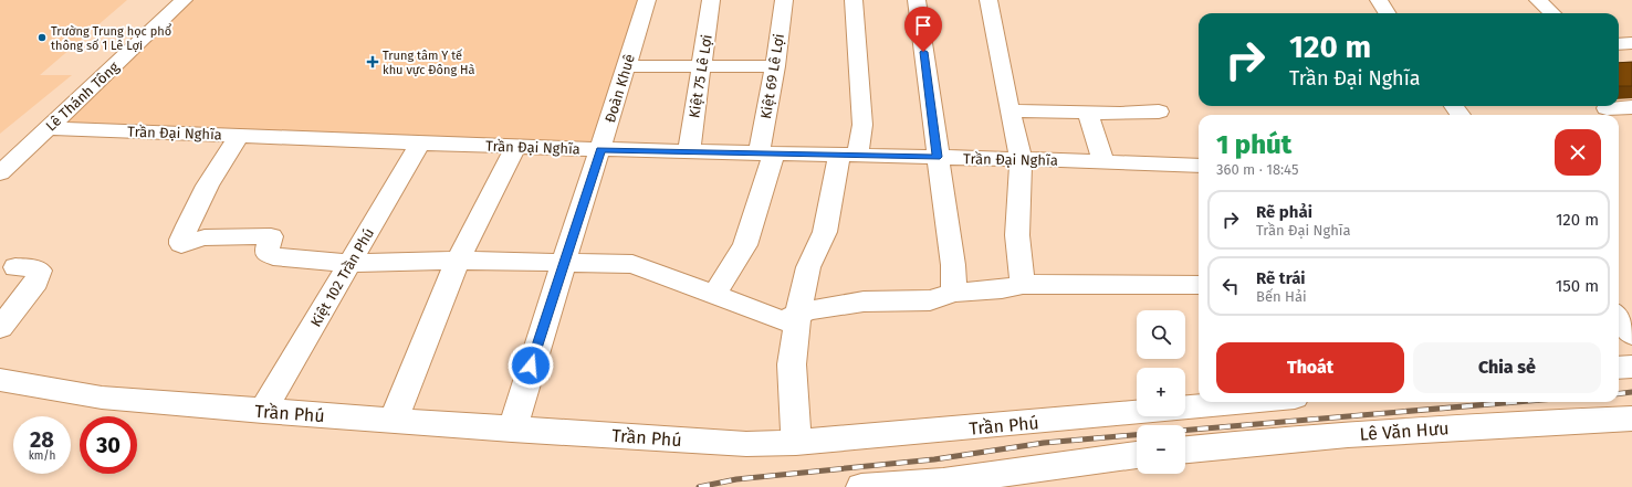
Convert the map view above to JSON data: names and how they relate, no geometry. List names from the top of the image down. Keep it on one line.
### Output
{"streets":{"street":["Kiệt 75 Lê Lợi","Kiệt 69 Lê Lợi","Đoàn Khuê","Lê Thánh Tông","Trần Đại Nghĩa","Kiệt 102 Trần Phú","Trần Phú","Lê Văn Hưu"]},"crossings":[["Kiệt 75 Lê Lợi","Trần Đại Nghĩa"],["Kiệt 69 Lê Lợi","Trần Đại Nghĩa"],["Đoàn Khuê","Trần Đại Nghĩa"],["Đoàn Khuê","Trần Phú"],["Lê Thánh Tông","Trần Đại Nghĩa"],["Trần Đại Nghĩa","Kiệt 102 Trần Phú"],["Kiệt 102 Trần Phú","Trần Phú"]],"places":{"other":["Trường Trung học phổ thông số 1 Lê Lợi"],"health":["Trung tâm Y tế khu vực Đông Hà"]},"page":{"turn":["120 m","Trần Đại Nghĩa"],"heading":["1 phút","360 m · 18:45"],"list":[{"name":"Rẽ phải","note":"Trần Đại Nghĩa","value":"120 m"},{"name":"Rẽ trái","note":"Bến Hải","value":"150 m"}],"map_buttons":["+","−"],"buttons":["Thoát","Chia sẻ"],"speed":"28 km/h","limit":"30"}}
